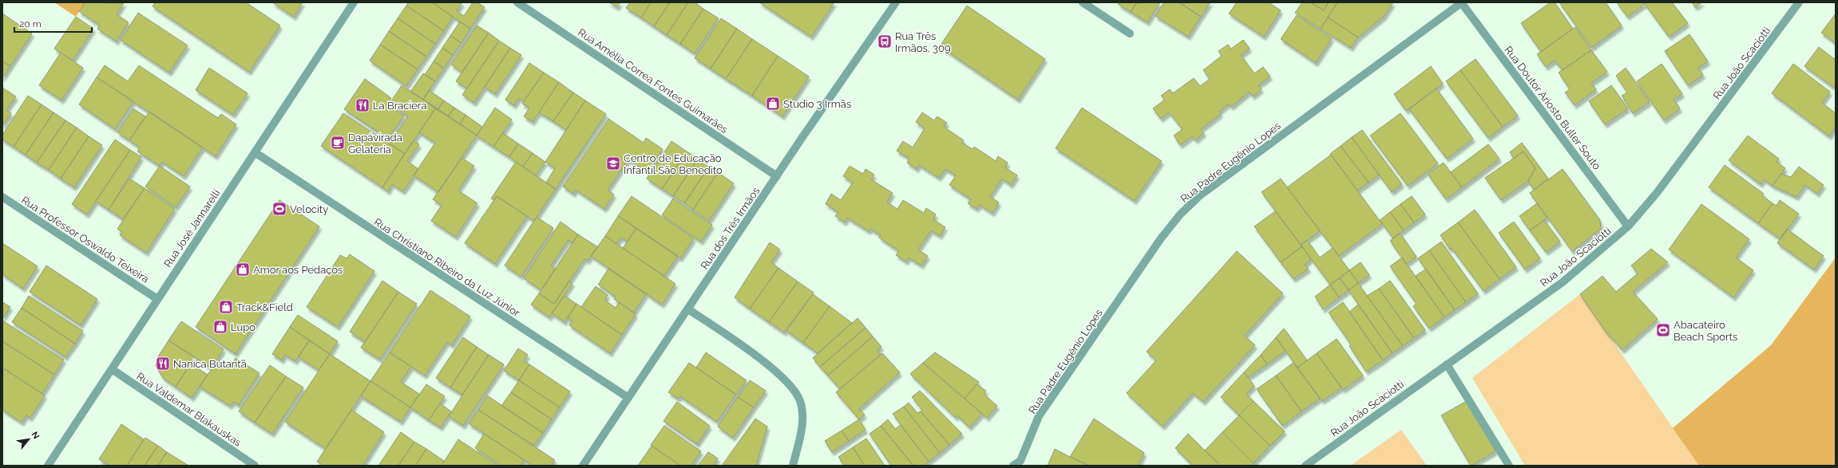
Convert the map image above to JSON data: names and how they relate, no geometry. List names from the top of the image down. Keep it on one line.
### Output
{"streets":{"street":["Rua João Scaciotti","Rua Amélia Correa Fontes Guimarães","Rua Doutor Ariosto Buller Souto","Rua Padre Eugênio Lopes","Rua José Jannarelli","Rua dos Três Irmãos","Rua Professor Oswaldo Teixeira","Rua Christiano Ribeiro da Luz Júnior","Rua Valdemar Blakauskas"]},"crossings":[["Rua João Scaciotti","Rua Doutor Ariosto Buller Souto"],["Rua Amélia Correa Fontes Guimarães","Rua dos Três Irmãos"],["Rua Doutor Ariosto Buller Souto","Rua Padre Eugênio Lopes"],["Rua José Jannarelli","Rua Professor Oswaldo Teixeira"],["Rua José Jannarelli","Rua Christiano Ribeiro da Luz Júnior"],["Rua José Jannarelli","Rua Valdemar Blakauskas"],["Rua dos Três Irmãos","Rua Christiano Ribeiro da Luz Júnior"]],"places":{"bus stop":["Rua Três Irmãos, 309"],"shop":["Studio 3 Irmãs","Amor aos Pedaços","Track&Field","Lupo"],"restaurant":["La Braciera","Nanica Butantã"],"cafe":["Dapávirada Gelateria"],"school or university":["Centro de Educação Infantil São Benedito"],"sports":["Velocity","Abacateiro Beach Sports"]},"scale_bar":"20 m","north":"top right"}
